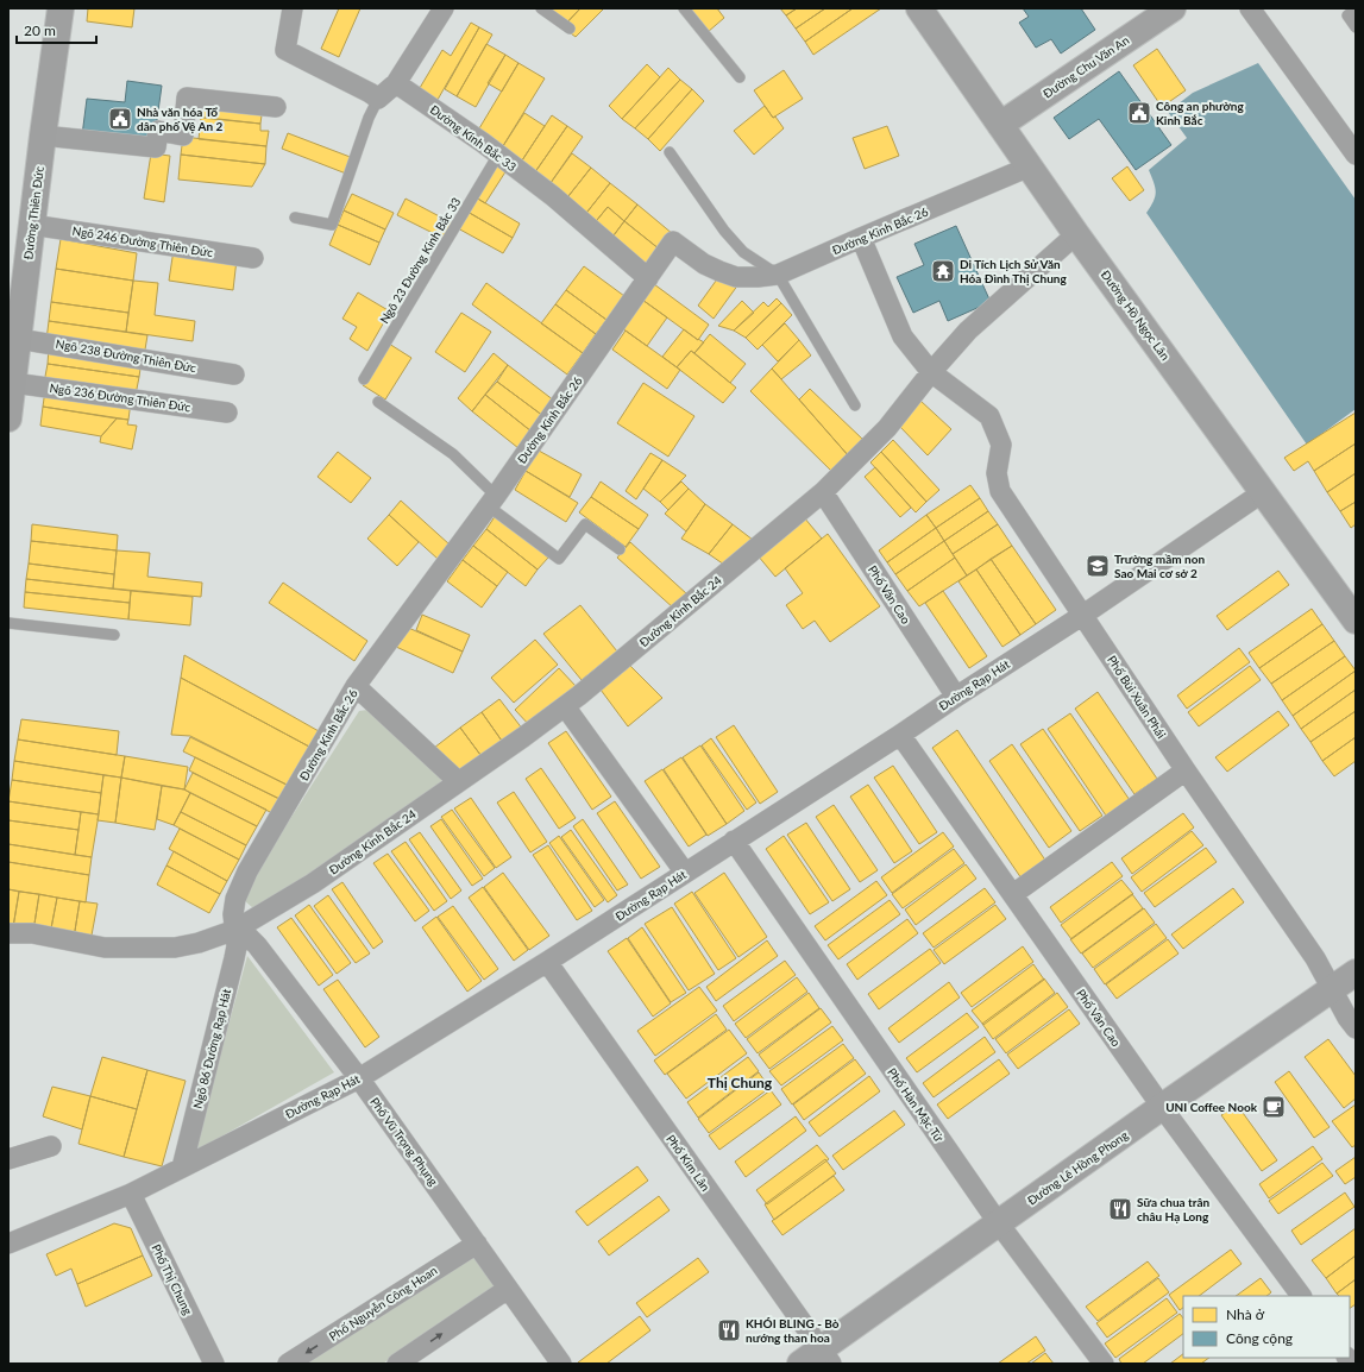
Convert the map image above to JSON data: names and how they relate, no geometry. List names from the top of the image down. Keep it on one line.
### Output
{"streets":{"main road":["Đường Thiên Đức"],"street":["Đường Chu Văn An","Đường Kinh Bắc 33","Đường Kinh Bắc 26","Ngõ 246 Đường Thiên Đức","Đường Hồ Ngọc Lân","Ngõ 238 Đường Thiên Đức","Ngõ 236 Đường Thiên Đức","Phố Văn Cao","Đường Kinh Bắc 24","Đường Rạp Hát","Phố Bùi Xuân Phái","Ngõ 86 Đường Rạp Hát","Phố Hàn Mặc Tử","Phố Vũ Trọng Phụng","Phố Kim Lân","Đường Lê Hồng Phong","Phố Thị Chung","Phố Nguyễn Công Hoan"],"lane":["Ngõ 23 Đường Kinh Bắc 33"]},"crossings":[["Đường Chu Văn An","Đường Hồ Ngọc Lân"],["Đường Kinh Bắc 33","Đường Kinh Bắc 26"],["Đường Kinh Bắc 33","Ngõ 23 Đường Kinh Bắc 33"],["Đường Thiên Đức","Ngõ 246 Đường Thiên Đức"],["Đường Thiên Đức","Ngõ 238 Đường Thiên Đức"],["Đường Thiên Đức","Ngõ 236 Đường Thiên Đức"],["Đường Kinh Bắc 26","Đường Hồ Ngọc Lân"],["Đường Kinh Bắc 26","Đường Kinh Bắc 24"],["Đường Kinh Bắc 26","Phố Bùi Xuân Phái"],["Đường Kinh Bắc 26","Ngõ 86 Đường Rạp Hát"],["Đường Kinh Bắc 26","Phố Vũ Trọng Phụng"],["Đường Hồ Ngọc Lân","Đường Kinh Bắc 24"],["Đường Hồ Ngọc Lân","Đường Rạp Hát"],["Phố Văn Cao","Đường Kinh Bắc 24"],["Phố Văn Cao","Đường Rạp Hát"],["Phố Văn Cao","Đường Lê Hồng Phong"],["Đường Kinh Bắc 24","Phố Bùi Xuân Phái"],["Đường Kinh Bắc 24","Ngõ 86 Đường Rạp Hát"],["Đường Kinh Bắc 24","Phố Vũ Trọng Phụng"],["Đường Rạp Hát","Phố Bùi Xuân Phái"],["Đường Rạp Hát","Ngõ 86 Đường Rạp Hát"],["Đường Rạp Hát","Phố Hàn Mặc Tử"],["Đường Rạp Hát","Phố Vũ Trọng Phụng"],["Đường Rạp Hát","Phố Kim Lân"],["Đường Rạp Hát","Phố Thị Chung"],["Phố Bùi Xuân Phái","Đường Lê Hồng Phong"],["Ngõ 86 Đường Rạp Hát","Phố Vũ Trọng Phụng"],["Phố Hàn Mặc Tử","Đường Lê Hồng Phong"],["Phố Vũ Trọng Phụng","Phố Nguyễn Công Hoan"],["Phố Kim Lân","Đường Lê Hồng Phong"]],"districts":["Thị Chung"],"places":{"public building":["Công an phường Kinh Bắc","Nhà văn hóa Tổ dân phố Vệ An 2"],"temple":["Di Tích Lịch Sử Văn Hóa Đình Thị Chung"],"school or university":["Trường mầm non Sao Mai cơ sở 2"],"cafe":["UNI Coffee Nook"],"restaurant":["Sữa chua trân châu Hạ Long","KHÓI BLING - Bò nướng than hoa"]},"legend":["Nhà ở","Công cộng"],"scale_bar":"20 m"}
